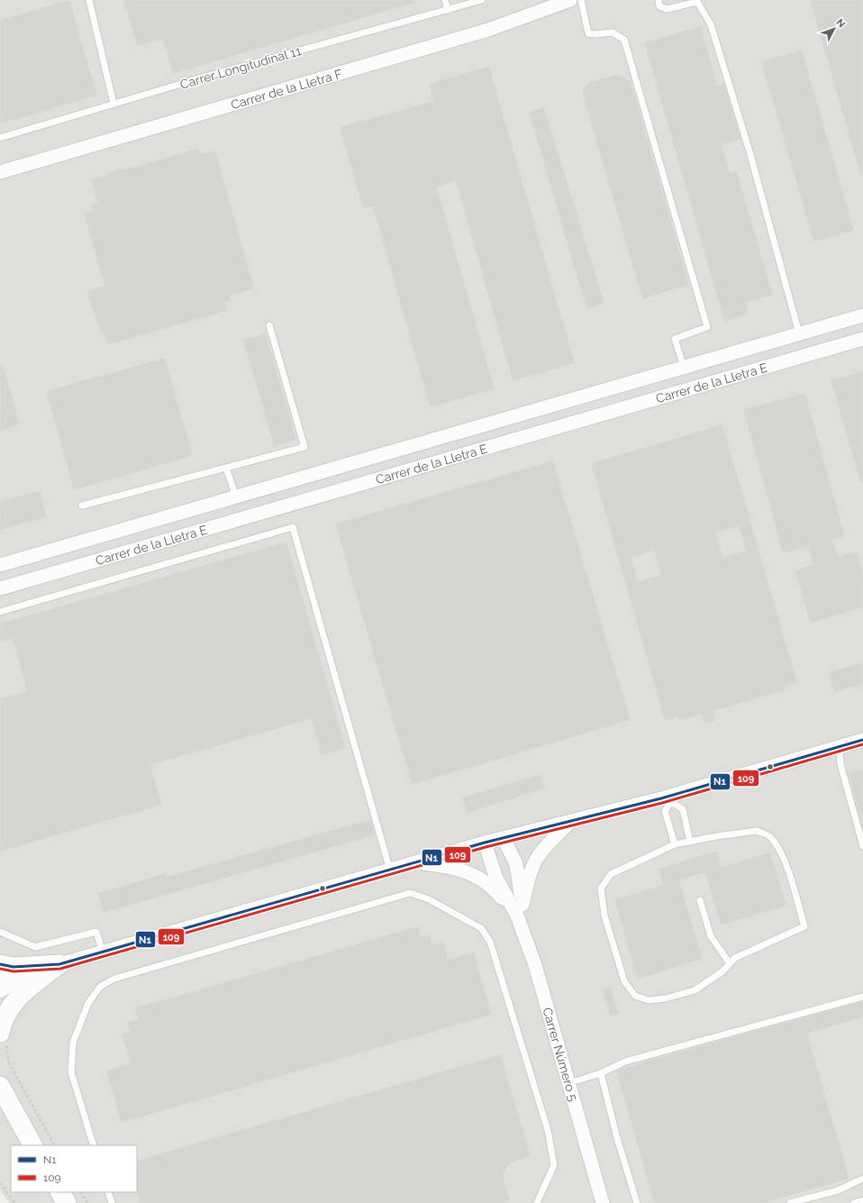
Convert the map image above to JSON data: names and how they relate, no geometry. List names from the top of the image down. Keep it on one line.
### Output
{"streets":{"street":["Carrer de la Lletra F","Carrer de la Lletra E","Carrer Número 5"],"lane":["Carrer Longitudinal 11"]},"lines":["transit line N1","transit line 109"],"legend":["N1","109"],"north":"top right"}
